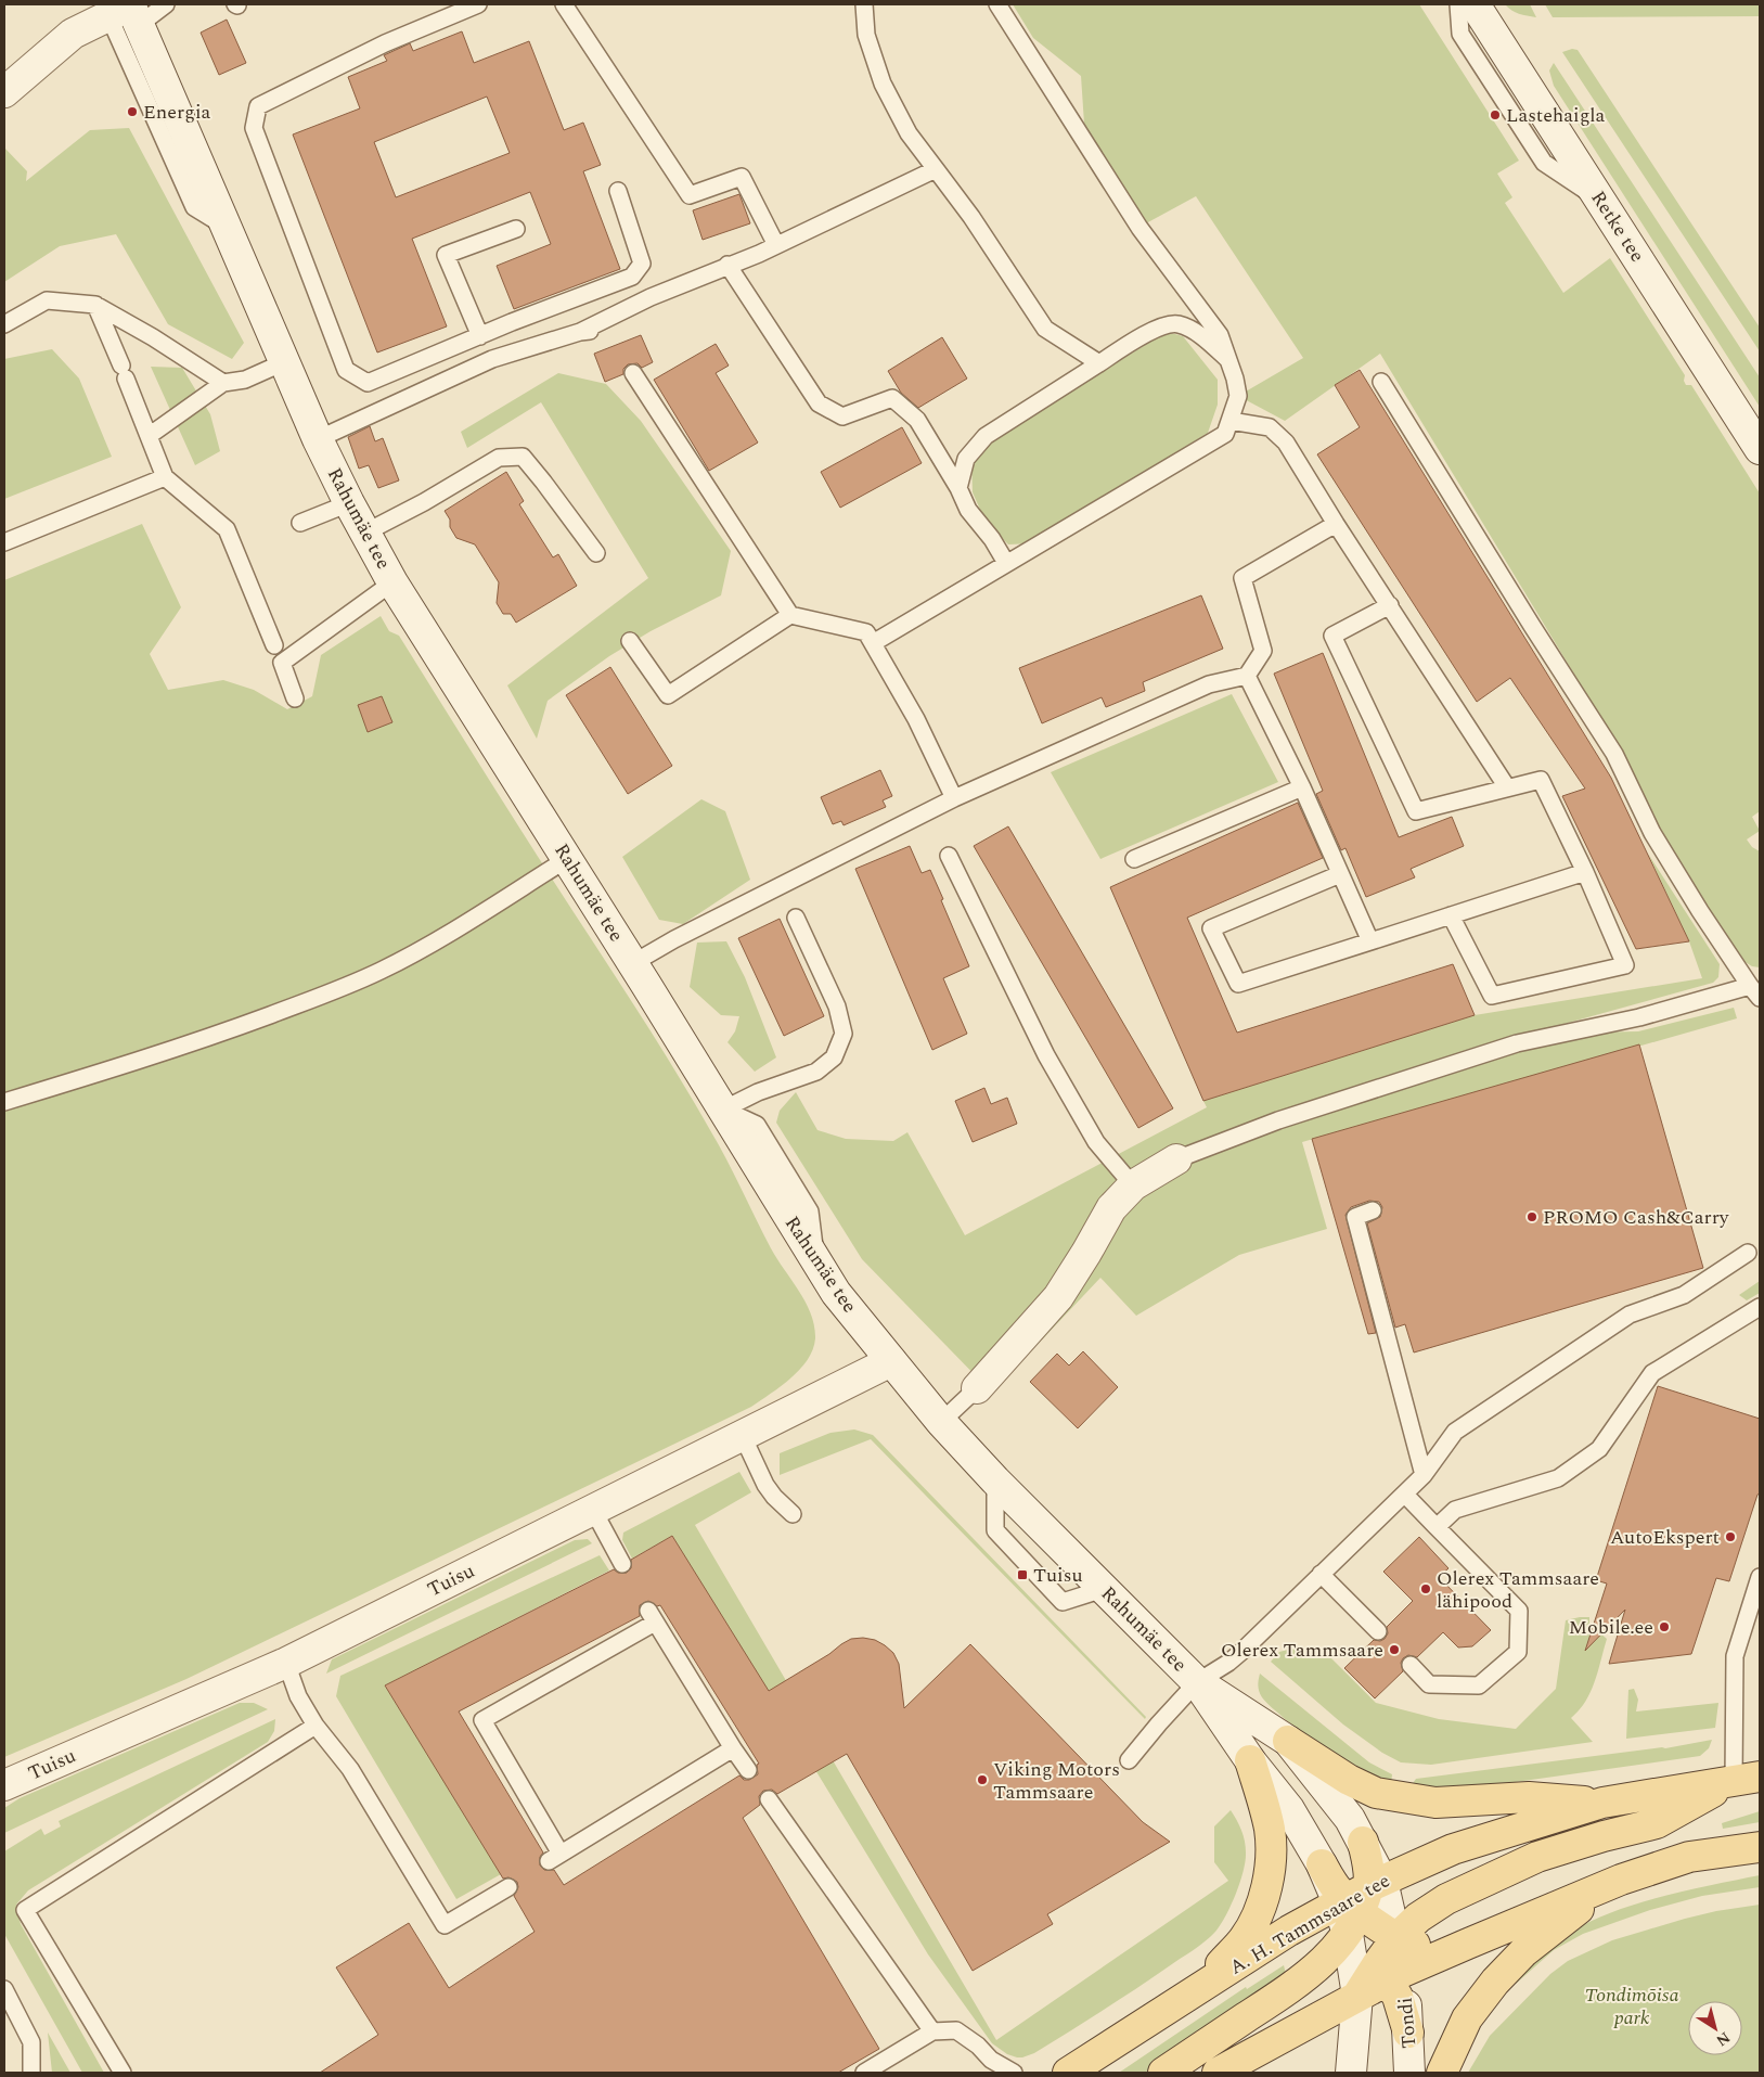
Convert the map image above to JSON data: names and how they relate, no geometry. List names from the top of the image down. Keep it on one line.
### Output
{"streets":{"main road":["A. H. Tammsaare tee"],"street":["Retke tee","Rahumäe tee","Tuisu","Tondi"]},"crossings":[["Rahumäe tee","Tuisu"]],"parks":["Tondimõisa park"],"places":{"other":["Energia","Lastehaigla","PROMO Cash&Carry","AutoEkspert","Olerex Tammsaare lähipood","Mobile.ee","Olerex Tammsaare","Viking Motors Tammsaare"],"transit":["Tuisu"]},"north":"bottom right"}
